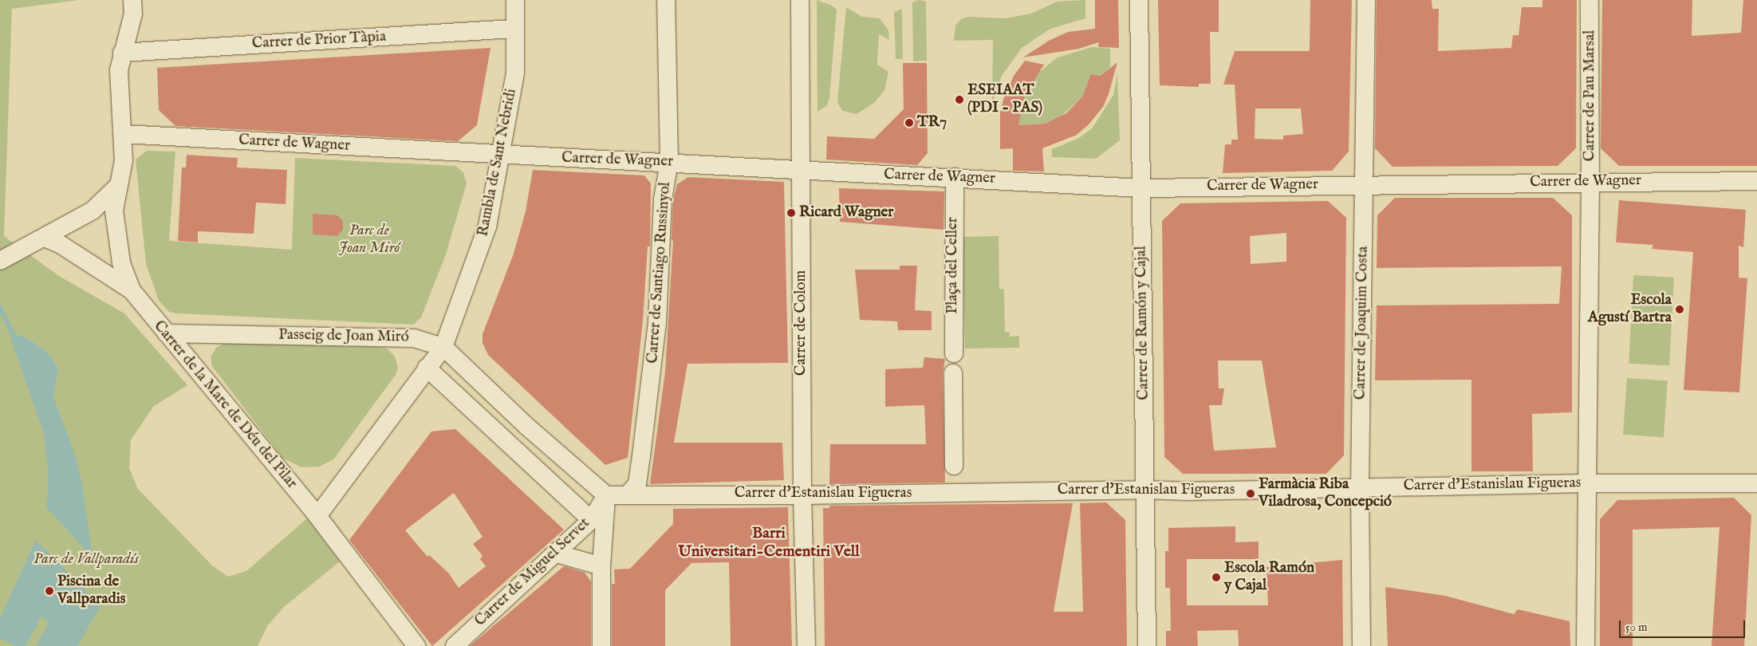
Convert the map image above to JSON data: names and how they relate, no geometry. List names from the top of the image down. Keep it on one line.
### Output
{"streets":{"street":["Carrer de Prior Tàpia","Carrer de Pau Marsal","Carrer de Wagner","Rambla de Sant Nebridi","Plaça del Celler","Carrer de Santiago Russinyol","Carrer de Colom","Carrer de Ramón y Cajal","Carrer de Joaquim Costa","Passeig de Joan Miró","Carrer de la Mare de Déu del Pilar","Carrer d'Estanislau Figueras","Carrer de Miguel Servet"]},"crossings":[["Carrer de Prior Tàpia","Rambla de Sant Nebridi"],["Carrer de Prior Tàpia","Carrer de la Mare de Déu del Pilar"],["Carrer de Pau Marsal","Carrer de Wagner"],["Carrer de Pau Marsal","Carrer d'Estanislau Figueras"],["Carrer de Wagner","Rambla de Sant Nebridi"],["Carrer de Wagner","Plaça del Celler"],["Carrer de Wagner","Carrer de Santiago Russinyol"],["Carrer de Wagner","Carrer de Colom"],["Carrer de Wagner","Carrer de Ramón y Cajal"],["Carrer de Wagner","Carrer de Joaquim Costa"],["Carrer de Wagner","Carrer de la Mare de Déu del Pilar"],["Rambla de Sant Nebridi","Passeig de Joan Miró"],["Rambla de Sant Nebridi","Carrer de la Mare de Déu del Pilar"],["Carrer de Santiago Russinyol","Carrer d'Estanislau Figueras"],["Carrer de Colom","Carrer d'Estanislau Figueras"],["Carrer de Ramón y Cajal","Carrer d'Estanislau Figueras"],["Carrer de Joaquim Costa","Carrer d'Estanislau Figueras"],["Passeig de Joan Miró","Carrer de la Mare de Déu del Pilar"],["Passeig de Joan Miró","Carrer d'Estanislau Figueras"],["Passeig de Joan Miró","Carrer de Miguel Servet"],["Carrer d'Estanislau Figueras","Carrer de Miguel Servet"]],"districts":["Barri Universitari-Cementiri Vell"],"parks":["Parc de Joan Miró","Parc de Vallparadís"],"places":["ESEIAAT (PDI - PAS)","TR7","Ricard Wagner","Escola Agustí Bartra","Farmàcia Riba Viladrosa, Concepció","Escola Ramón y Cajal","Piscina de Vallparadis"],"scale_bar":"50 m"}
